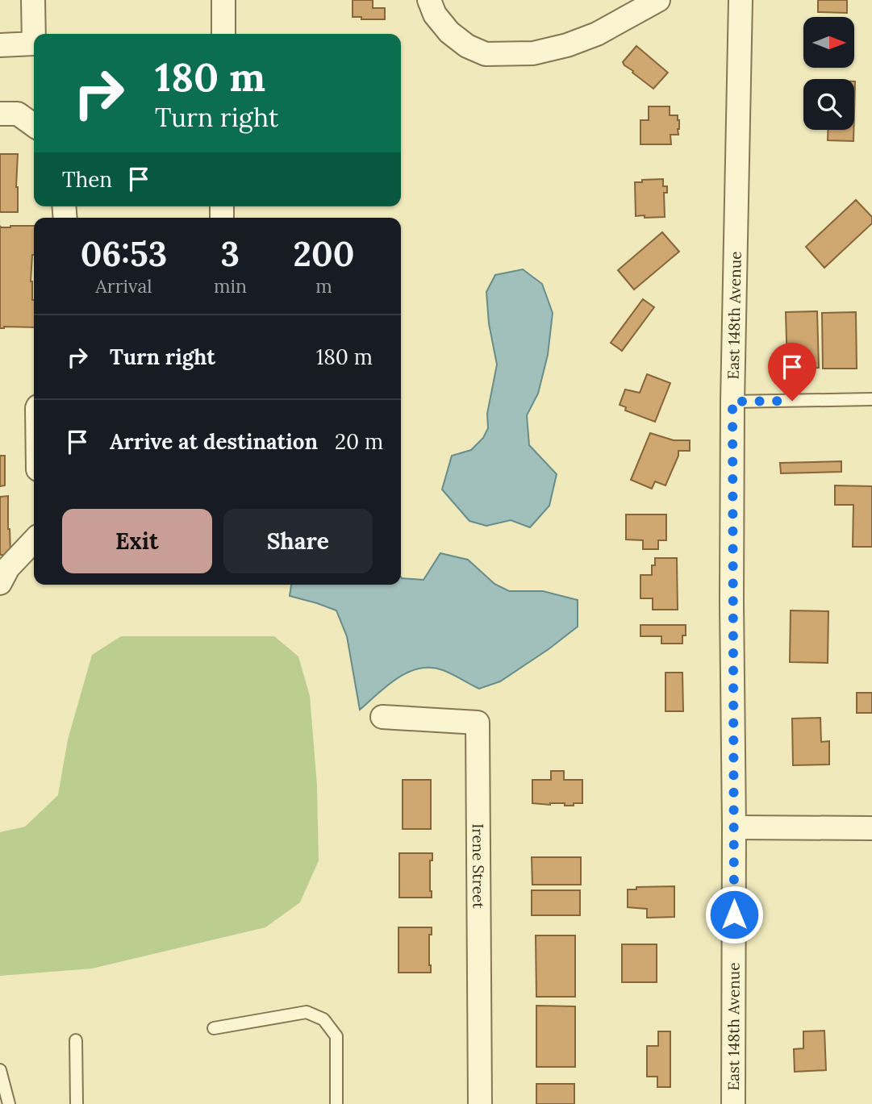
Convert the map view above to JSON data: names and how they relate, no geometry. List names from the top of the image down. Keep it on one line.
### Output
{"streets":{"street":["East 148th Avenue","Irene Street"]},"north":"right","page":{"turn":["180 m","Turn right"],"then":"Then","eta":["06:53","Arrival","3","min","200","m"],"list":[{"name":"Turn right","value":"180 m"},{"name":"Arrive at destination","value":"20 m"}],"buttons":["Exit","Share"]}}
